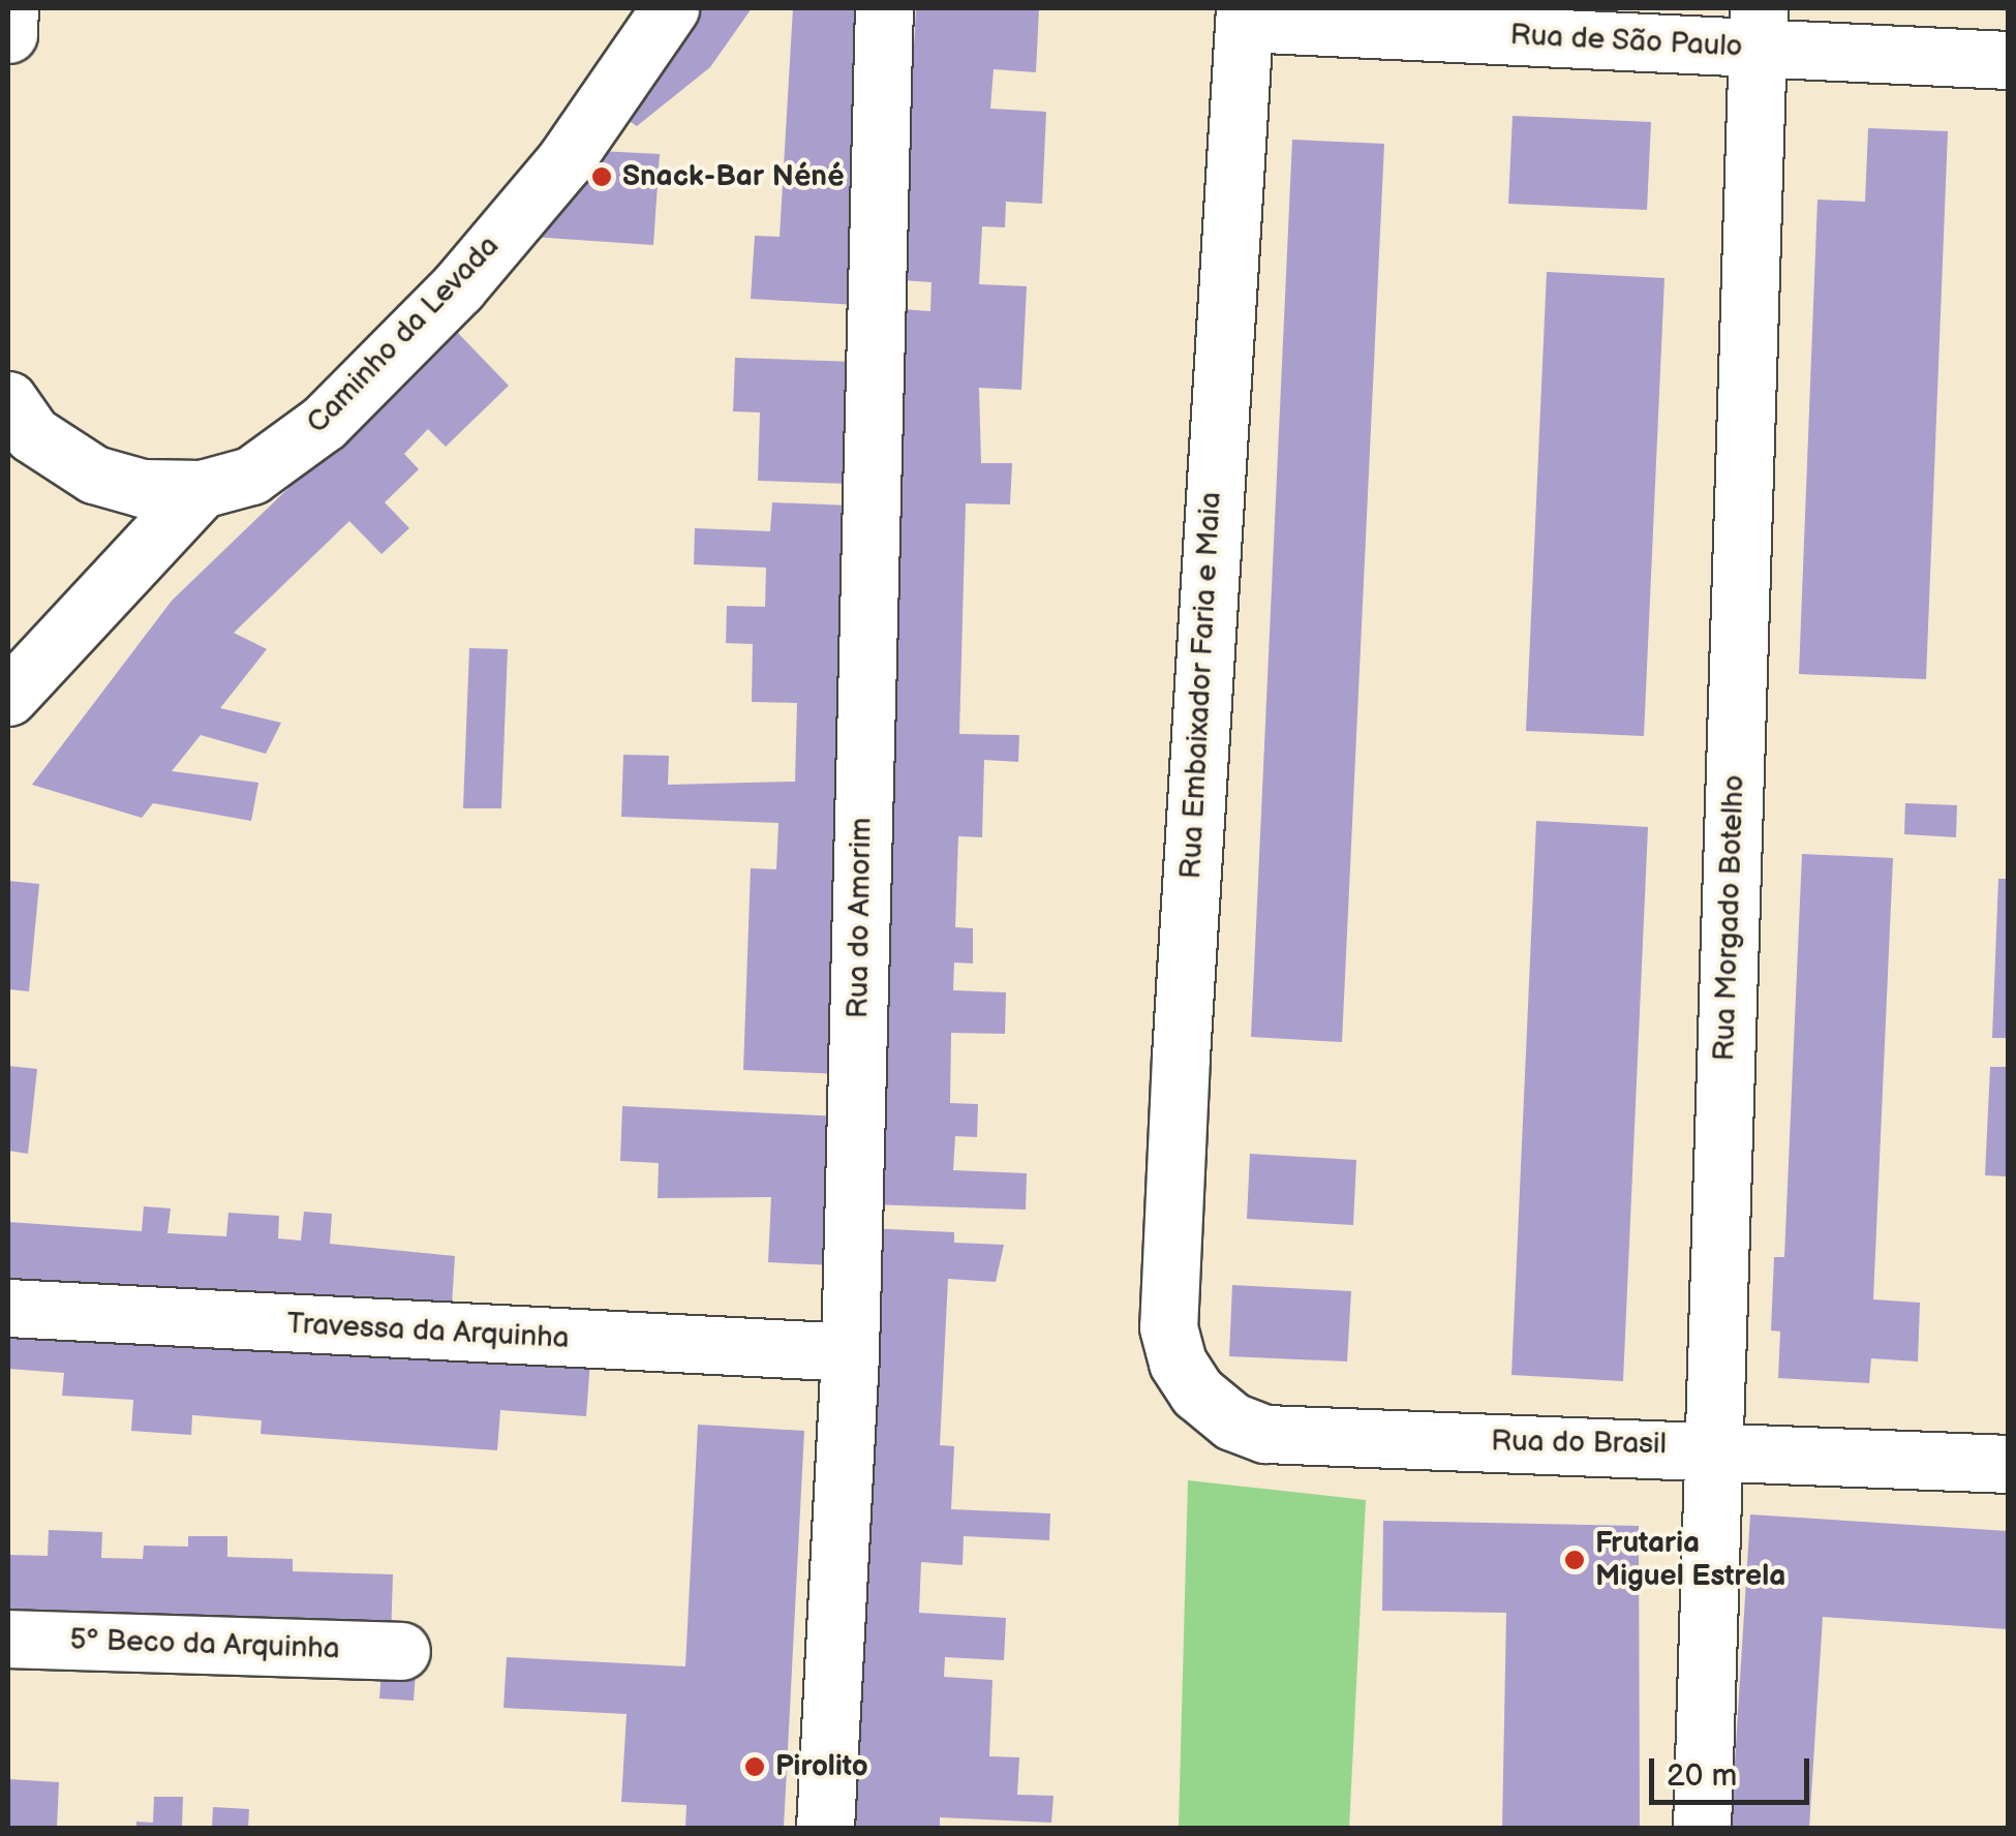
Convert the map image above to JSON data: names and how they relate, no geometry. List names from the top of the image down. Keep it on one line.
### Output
{"streets":{"street":["Rua de São Paulo","Caminho da Levada","Rua Embaixador Faria e Maia","Rua do Amorim","Rua Morgado Botelho","Travessa da Arquinha","Rua do Brasil","5º Beco da Arquinha"]},"crossings":[["Rua de São Paulo","Rua Embaixador Faria e Maia"],["Rua de São Paulo","Rua Morgado Botelho"],["Rua Embaixador Faria e Maia","Rua do Brasil"],["Rua do Amorim","Travessa da Arquinha"],["Rua Morgado Botelho","Rua do Brasil"]],"places":["Snack-Bar Néné","Frutaria Miguel Estrela","Pirolito"],"scale_bar":"20 m"}
